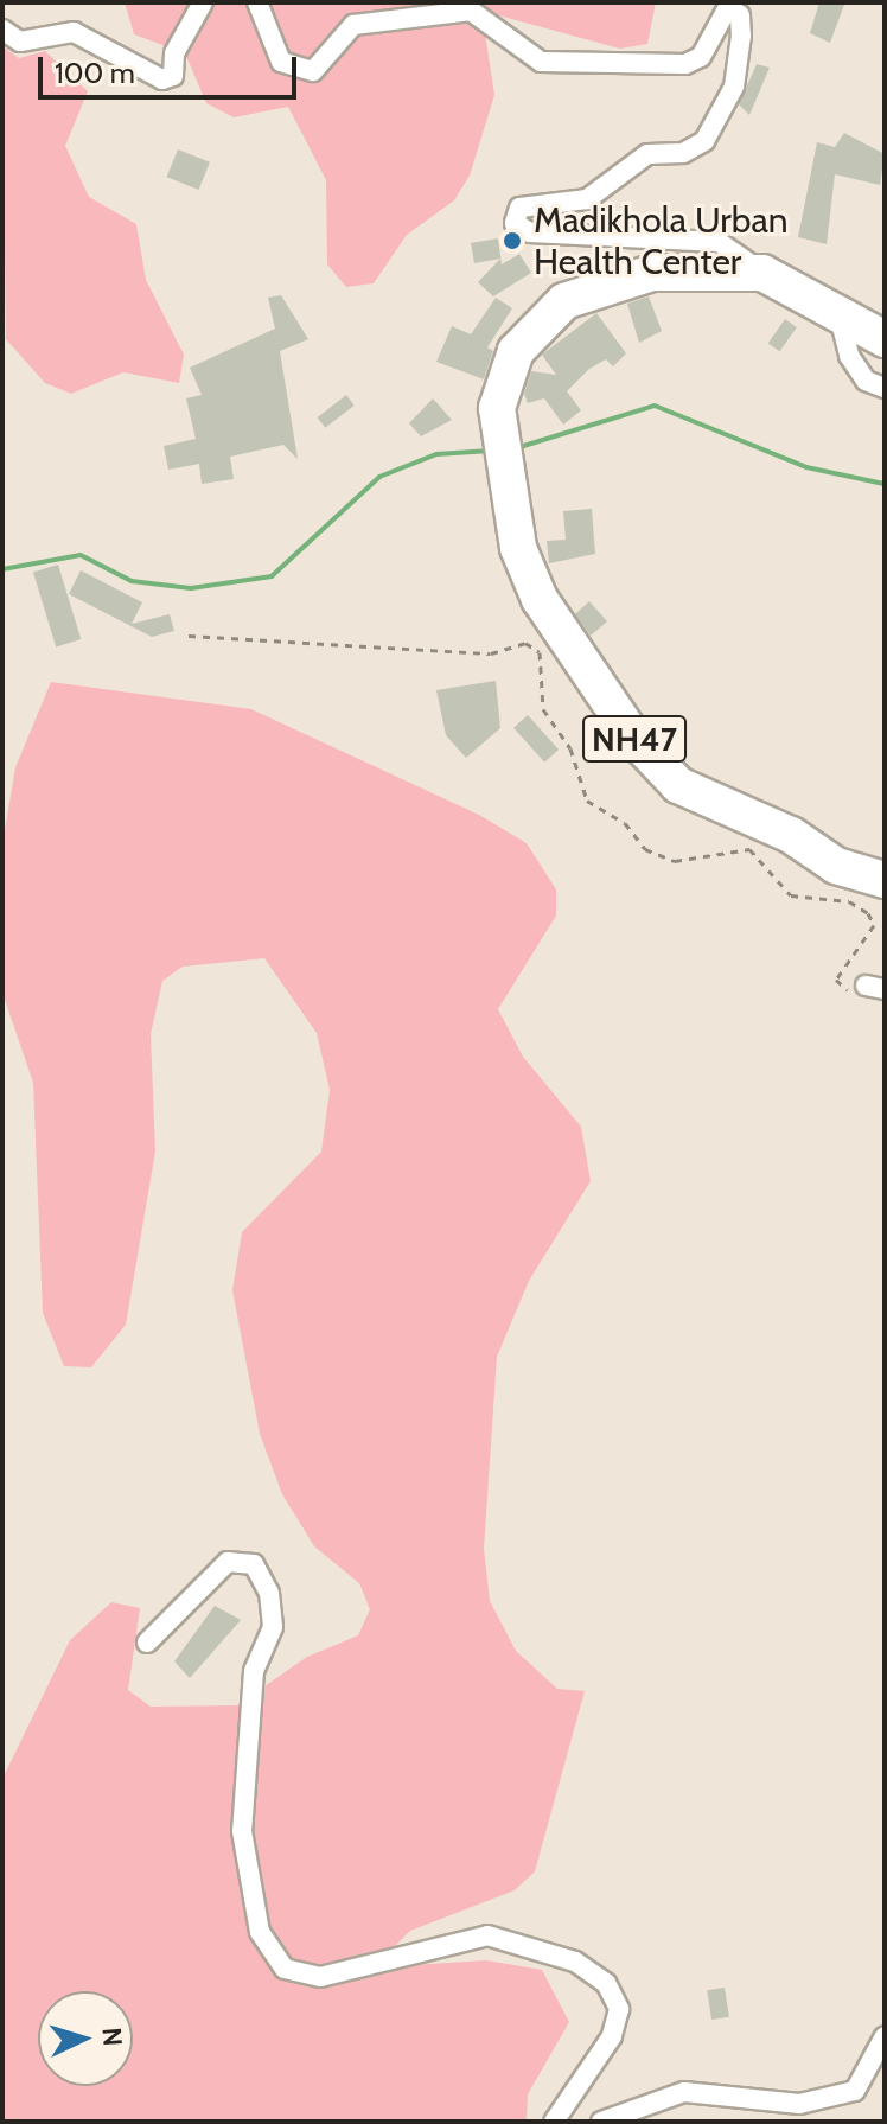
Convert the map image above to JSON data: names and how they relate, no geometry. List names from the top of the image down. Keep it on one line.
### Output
{"streets":{"highway":["NH47"]},"places":["Madikhola Urban Health Center"],"scale_bar":"100 m","north":"right"}
